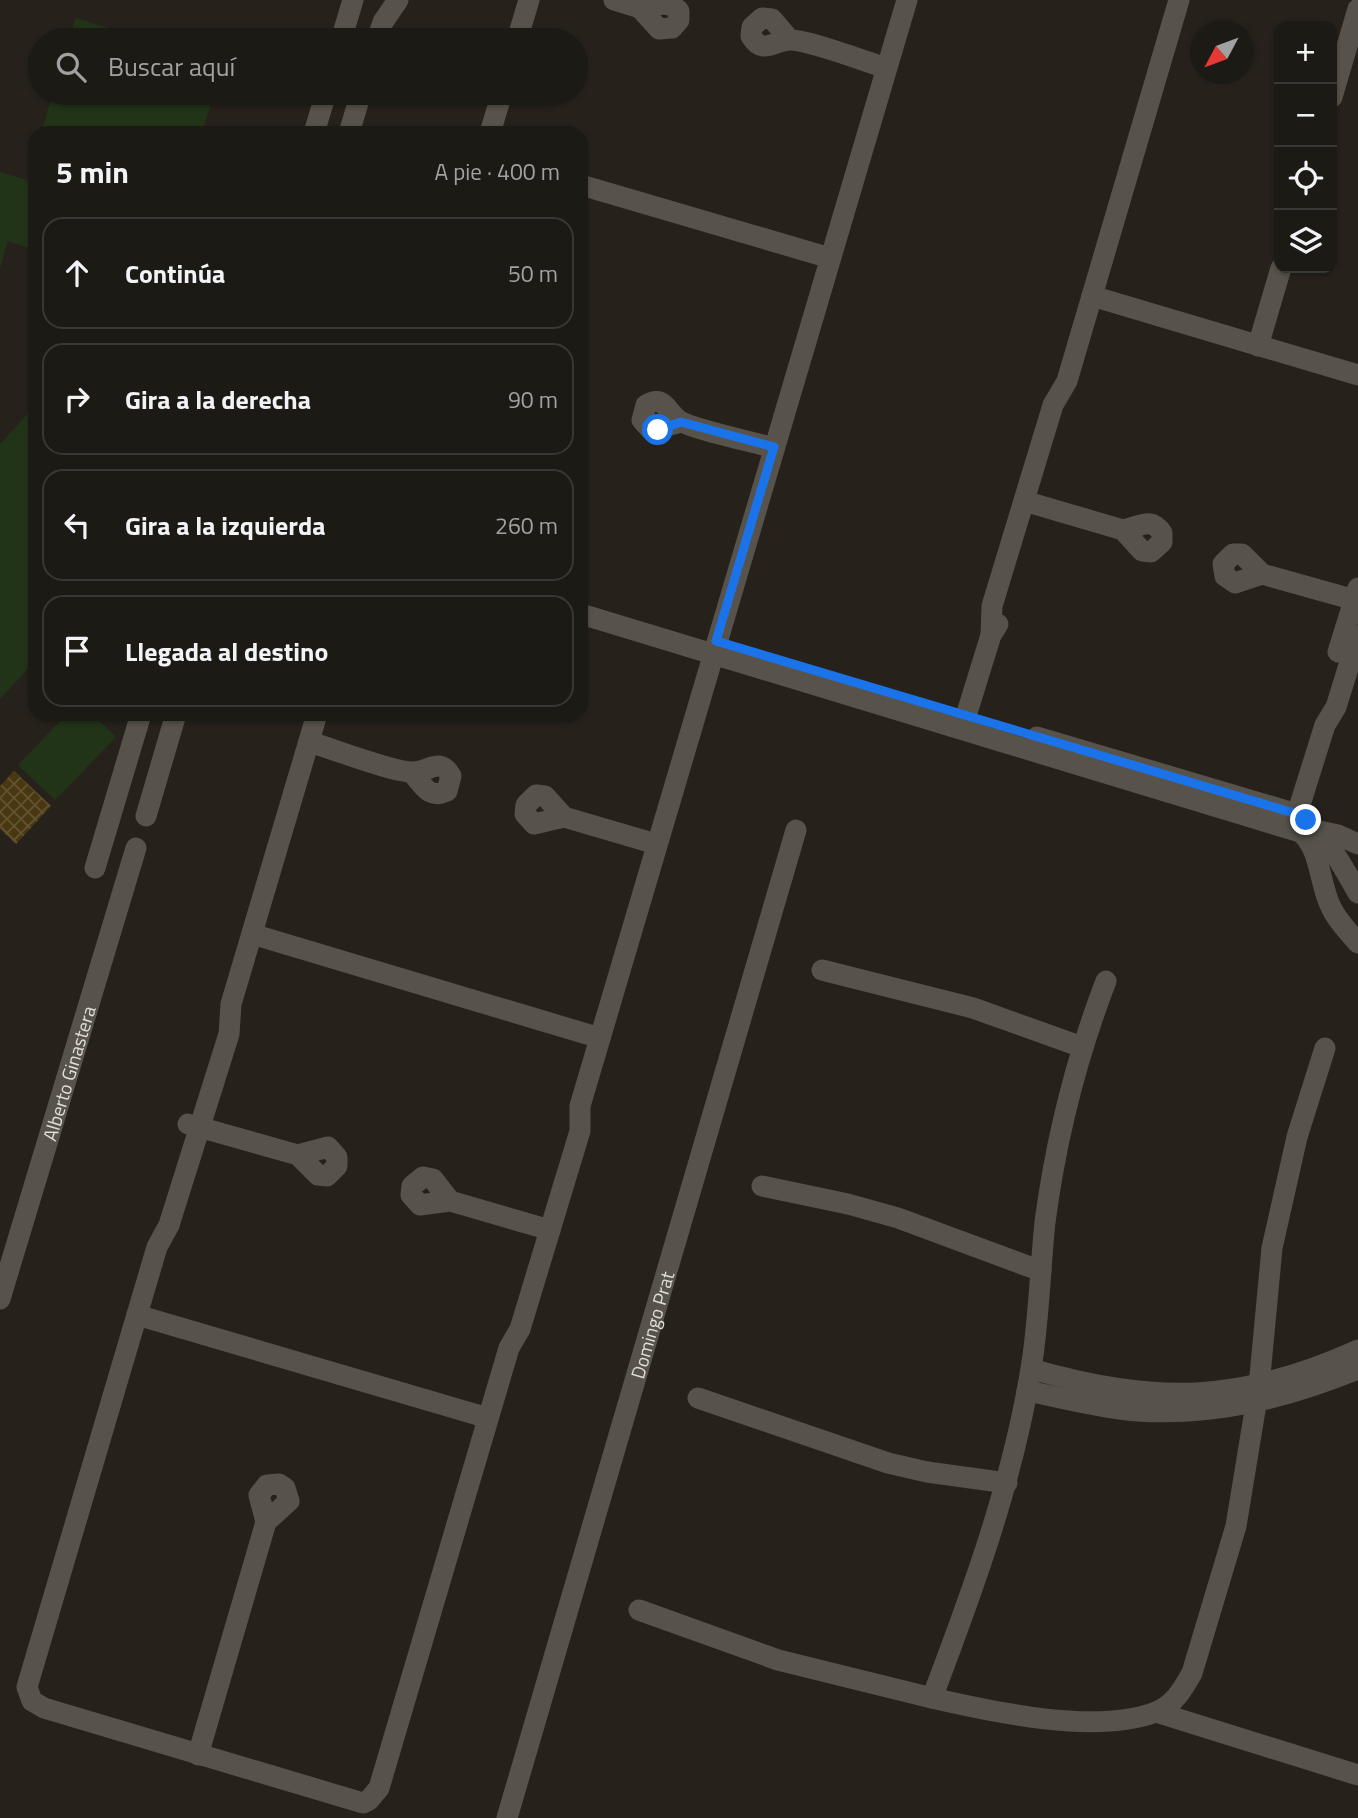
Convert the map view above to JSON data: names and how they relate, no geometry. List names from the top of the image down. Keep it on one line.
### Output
{"streets":{"street":["Alberto Ginastera","Domingo Prat"]},"north":"bottom left","page":{"map_buttons":["+","−"],"search":"Buscar aquí","heading":["5 min","A pie · 400 m"],"list":[["Continúa","50 m"],["Gira a la derecha","90 m"],["Gira a la izquierda","260 m"],"Llegada al destino"]}}
